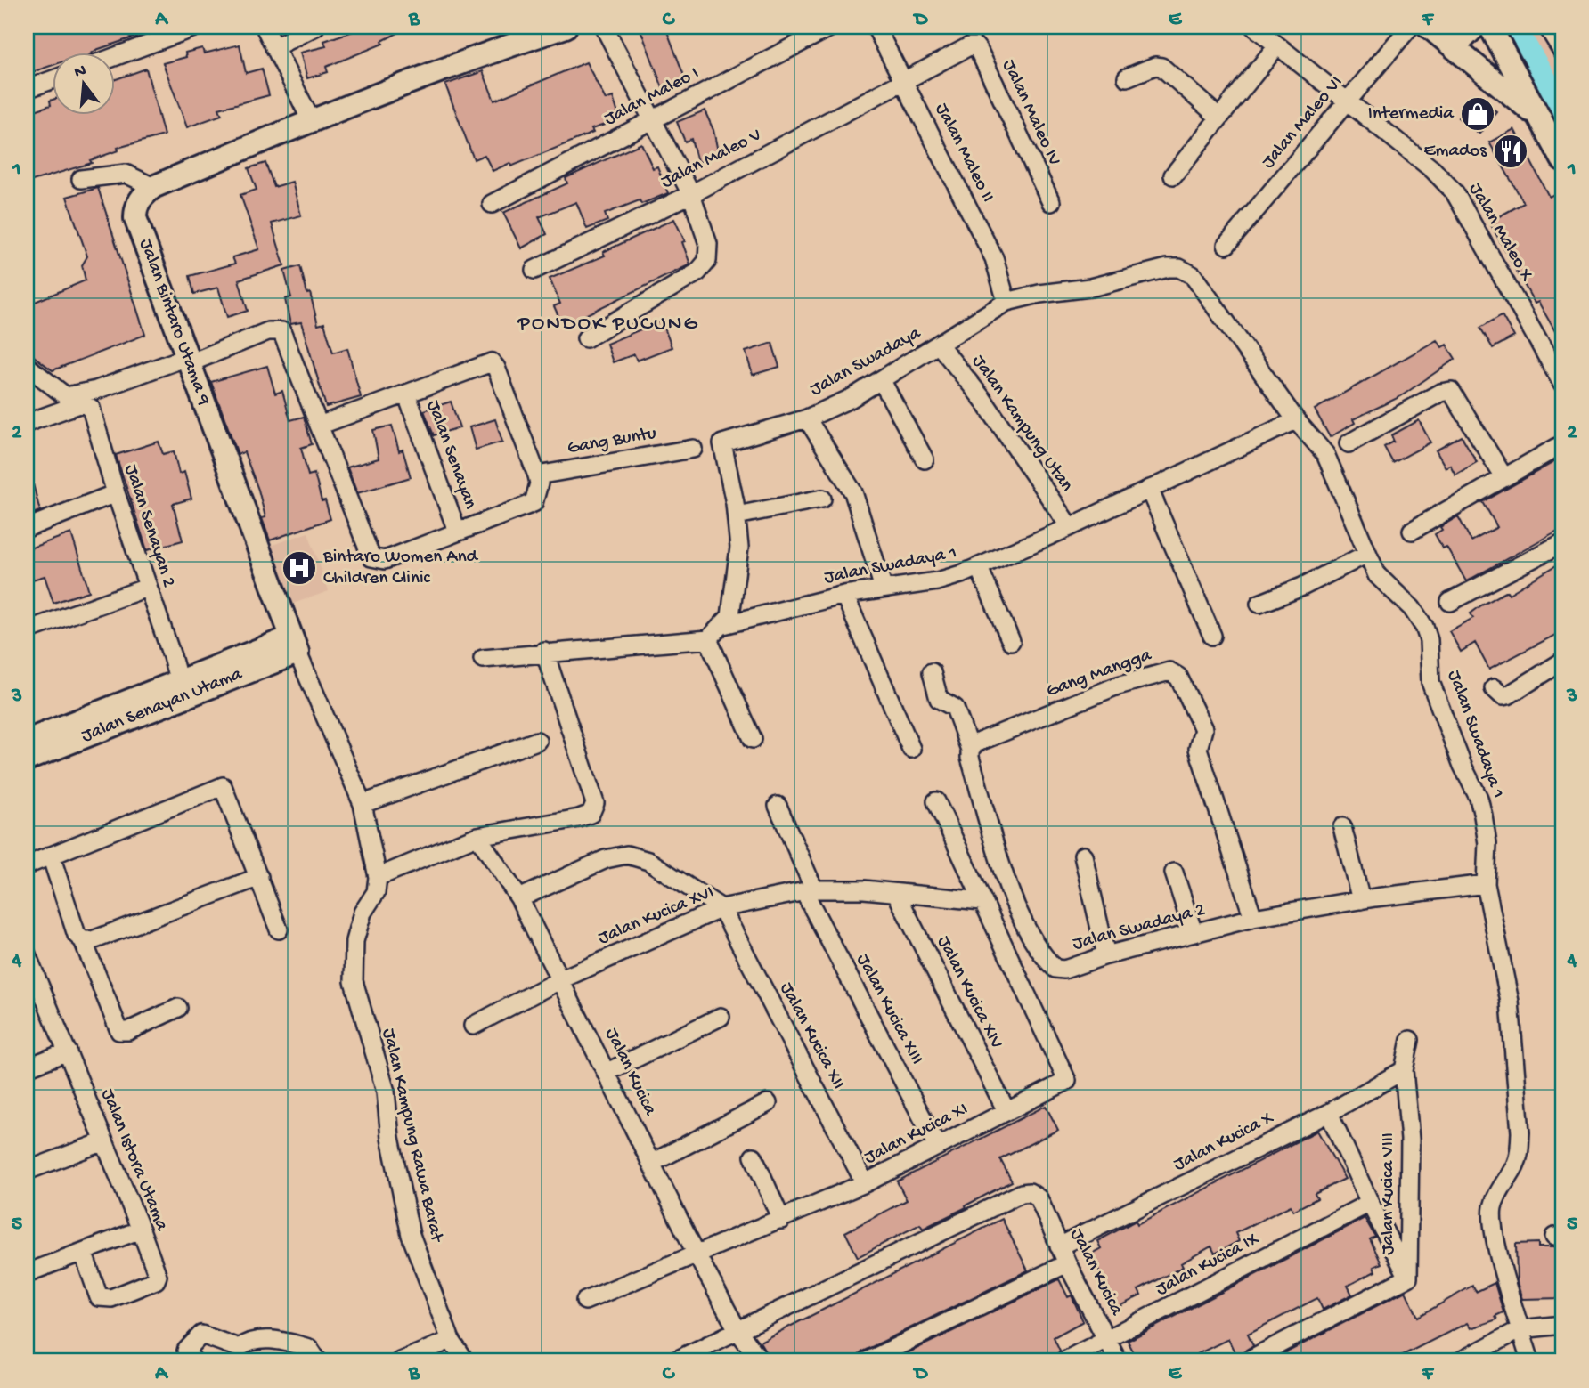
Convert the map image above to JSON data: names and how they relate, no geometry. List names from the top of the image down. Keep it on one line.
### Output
{"streets":{"street":["Jalan Maleo I","Jalan Maleo IV","Jalan Maleo VI","Jalan Maleo II","Jalan Maleo V","Jalan Maleo X","Jalan Bintaro Utama 9","Jalan Swadaya","Jalan Kampung Utan","Gang Buntu","Jalan Senayan","Jalan Senayan 2","Jalan Swadaya 1","Gang Mangga","Jalan Senayan Utama","Jalan Kucica XVI","Jalan Swadaya 2","Jalan Kucica XIV","Jalan Kucica XIII","Jalan Kucica XII","Jalan Kucica","Jalan Kucica XI","Jalan Kampung Rawa Barat","Jalan Kucica X","Jalan Istora Utama","Jalan Kucica VIII","Jalan Kucica IX"]},"crossings":[["Jalan Maleo IV","Jalan Maleo II"],["Jalan Maleo IV","Jalan Maleo V"],["Jalan Maleo VI","Jalan Maleo X"],["Jalan Maleo II","Jalan Maleo V"],["Jalan Maleo II","Jalan Swadaya"],["Jalan Bintaro Utama 9","Jalan Senayan"],["Jalan Bintaro Utama 9","Jalan Senayan Utama"],["Jalan Bintaro Utama 9","Jalan Kampung Rawa Barat"],["Jalan Swadaya","Jalan Kampung Utan"],["Jalan Swadaya","Jalan Swadaya 1"],["Jalan Kampung Utan","Jalan Swadaya 1"],["Gang Buntu","Jalan Senayan"],["Jalan Senayan 2","Jalan Senayan Utama"],["Jalan Swadaya 1","Jalan Swadaya 2"],["Gang Mangga","Jalan Swadaya 2"],["Jalan Kucica XVI","Jalan Kucica XIV"],["Jalan Kucica XVI","Jalan Kucica XIII"],["Jalan Kucica XVI","Jalan Kucica XII"],["Jalan Kucica XVI","Jalan Kucica"],["Jalan Kucica XVI","Jalan Kucica XI"],["Jalan Kucica XIV","Jalan Kucica XI"],["Jalan Kucica XIII","Jalan Kucica XI"],["Jalan Kucica XII","Jalan Kucica XI"],["Jalan Kucica","Jalan Kucica XI"],["Jalan Kucica","Jalan Kucica X"],["Jalan Kucica","Jalan Kucica IX"],["Jalan Kucica X","Jalan Kucica VIII"]],"districts":["PONDOK PUCUNG"],"places":{"shop":["Intermedia"],"restaurant":["Emados"],"hospital":["Bintaro Women And Children Clinic"]},"north":"top","grid":{"columns":["A","B","C","D","E","F"],"rows":["1","2","3","4","5"]}}
